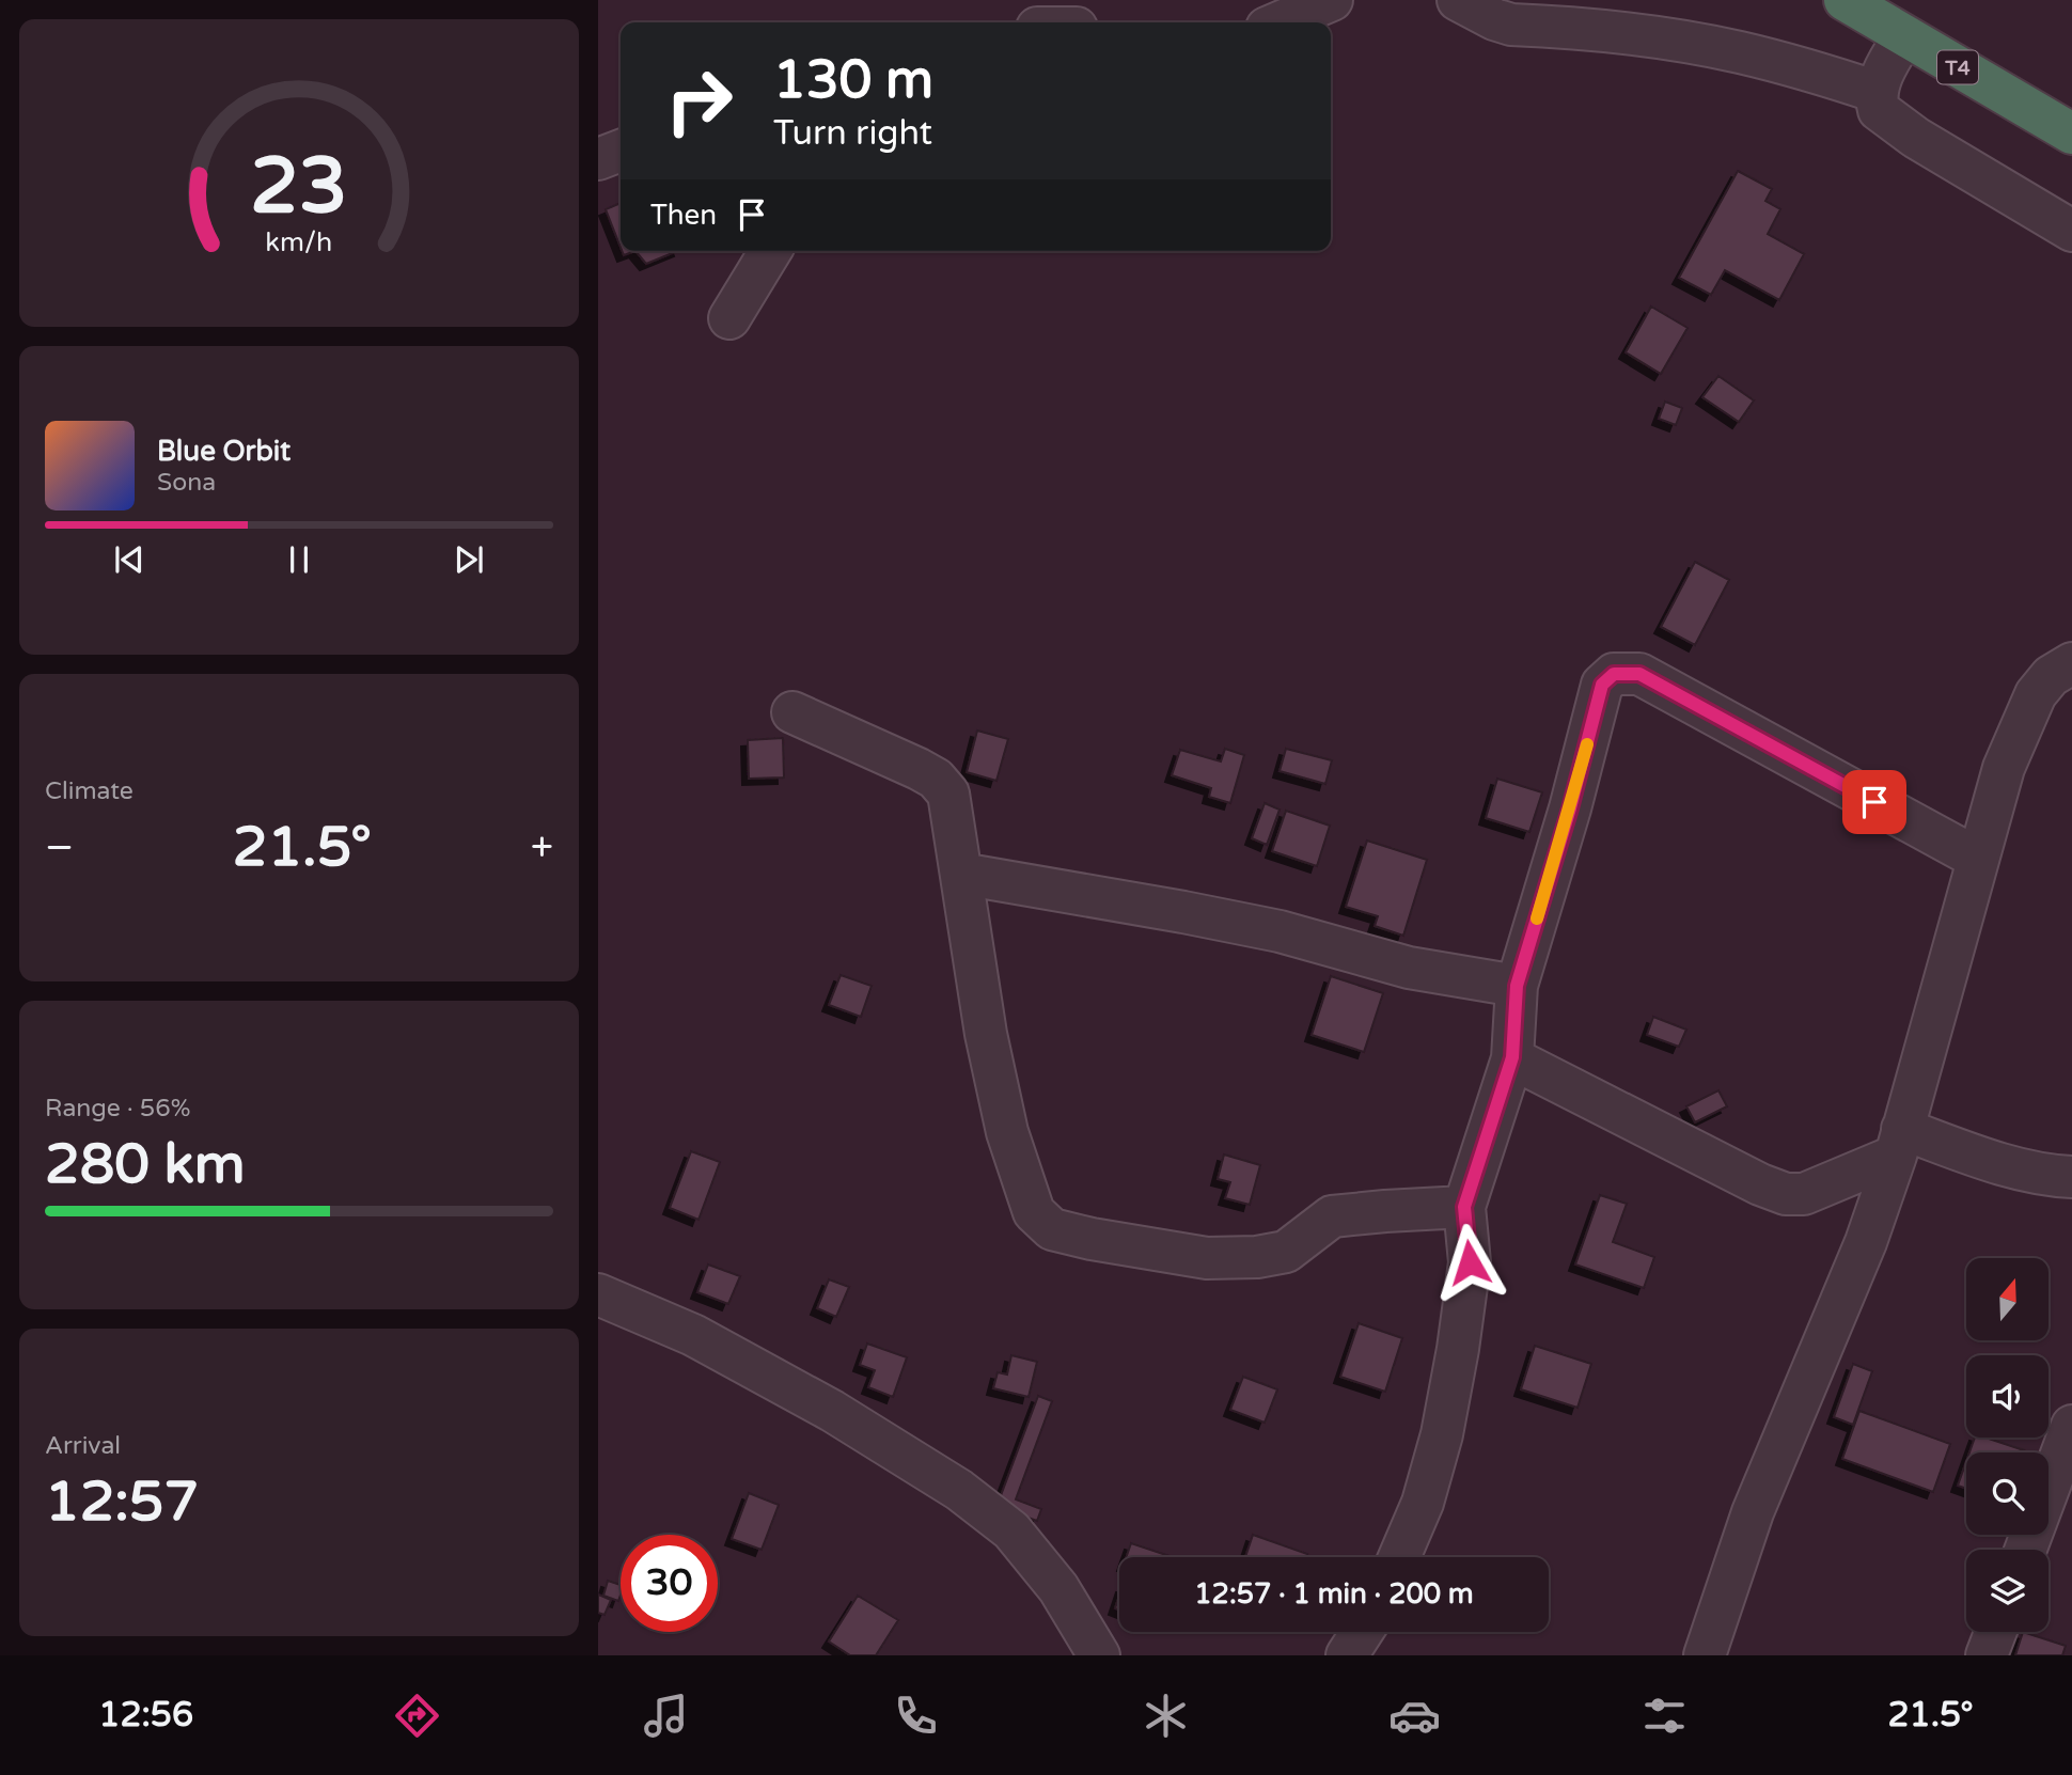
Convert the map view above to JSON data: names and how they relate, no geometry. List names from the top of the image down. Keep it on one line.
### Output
{"streets":{"highway":["T4"]},"north":"top","page":{"turn":["130 m","Turn right"],"then":"Then","song":["Blue Orbit","Sona"],"tile":["Climate",["Range · 56%","280 km"],["Arrival","12:57"]],"heat":["−","21.5°","+"],"limit":"30","trip":"12:57 · 1 min · 200 m","tabs":["12:56","21.5°"],"gauge":["23","km/h"]}}
